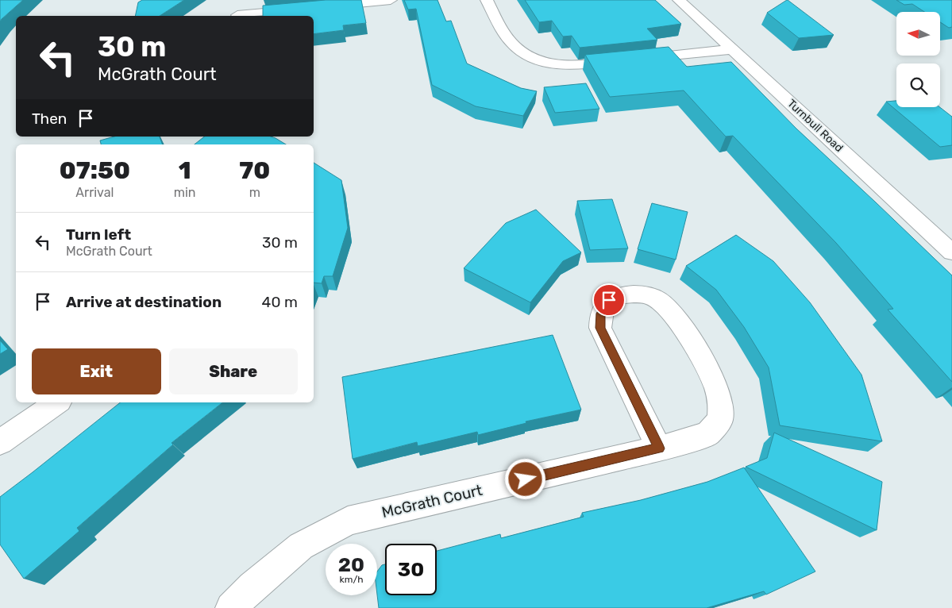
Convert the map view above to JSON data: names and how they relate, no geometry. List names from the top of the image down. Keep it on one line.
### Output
{"streets":{"street":["Turnbull Road","McGrath Court"]},"north":"left","page":{"turn":["30 m","McGrath Court"],"then":"Then","eta":["07:50","Arrival","1","min","70","m"],"list":[{"name":"Turn left","note":"McGrath Court","value":"30 m"},{"name":"Arrive at destination","value":"40 m"}],"buttons":["Exit","Share"],"speed":"20 km/h","limit":"30"}}
